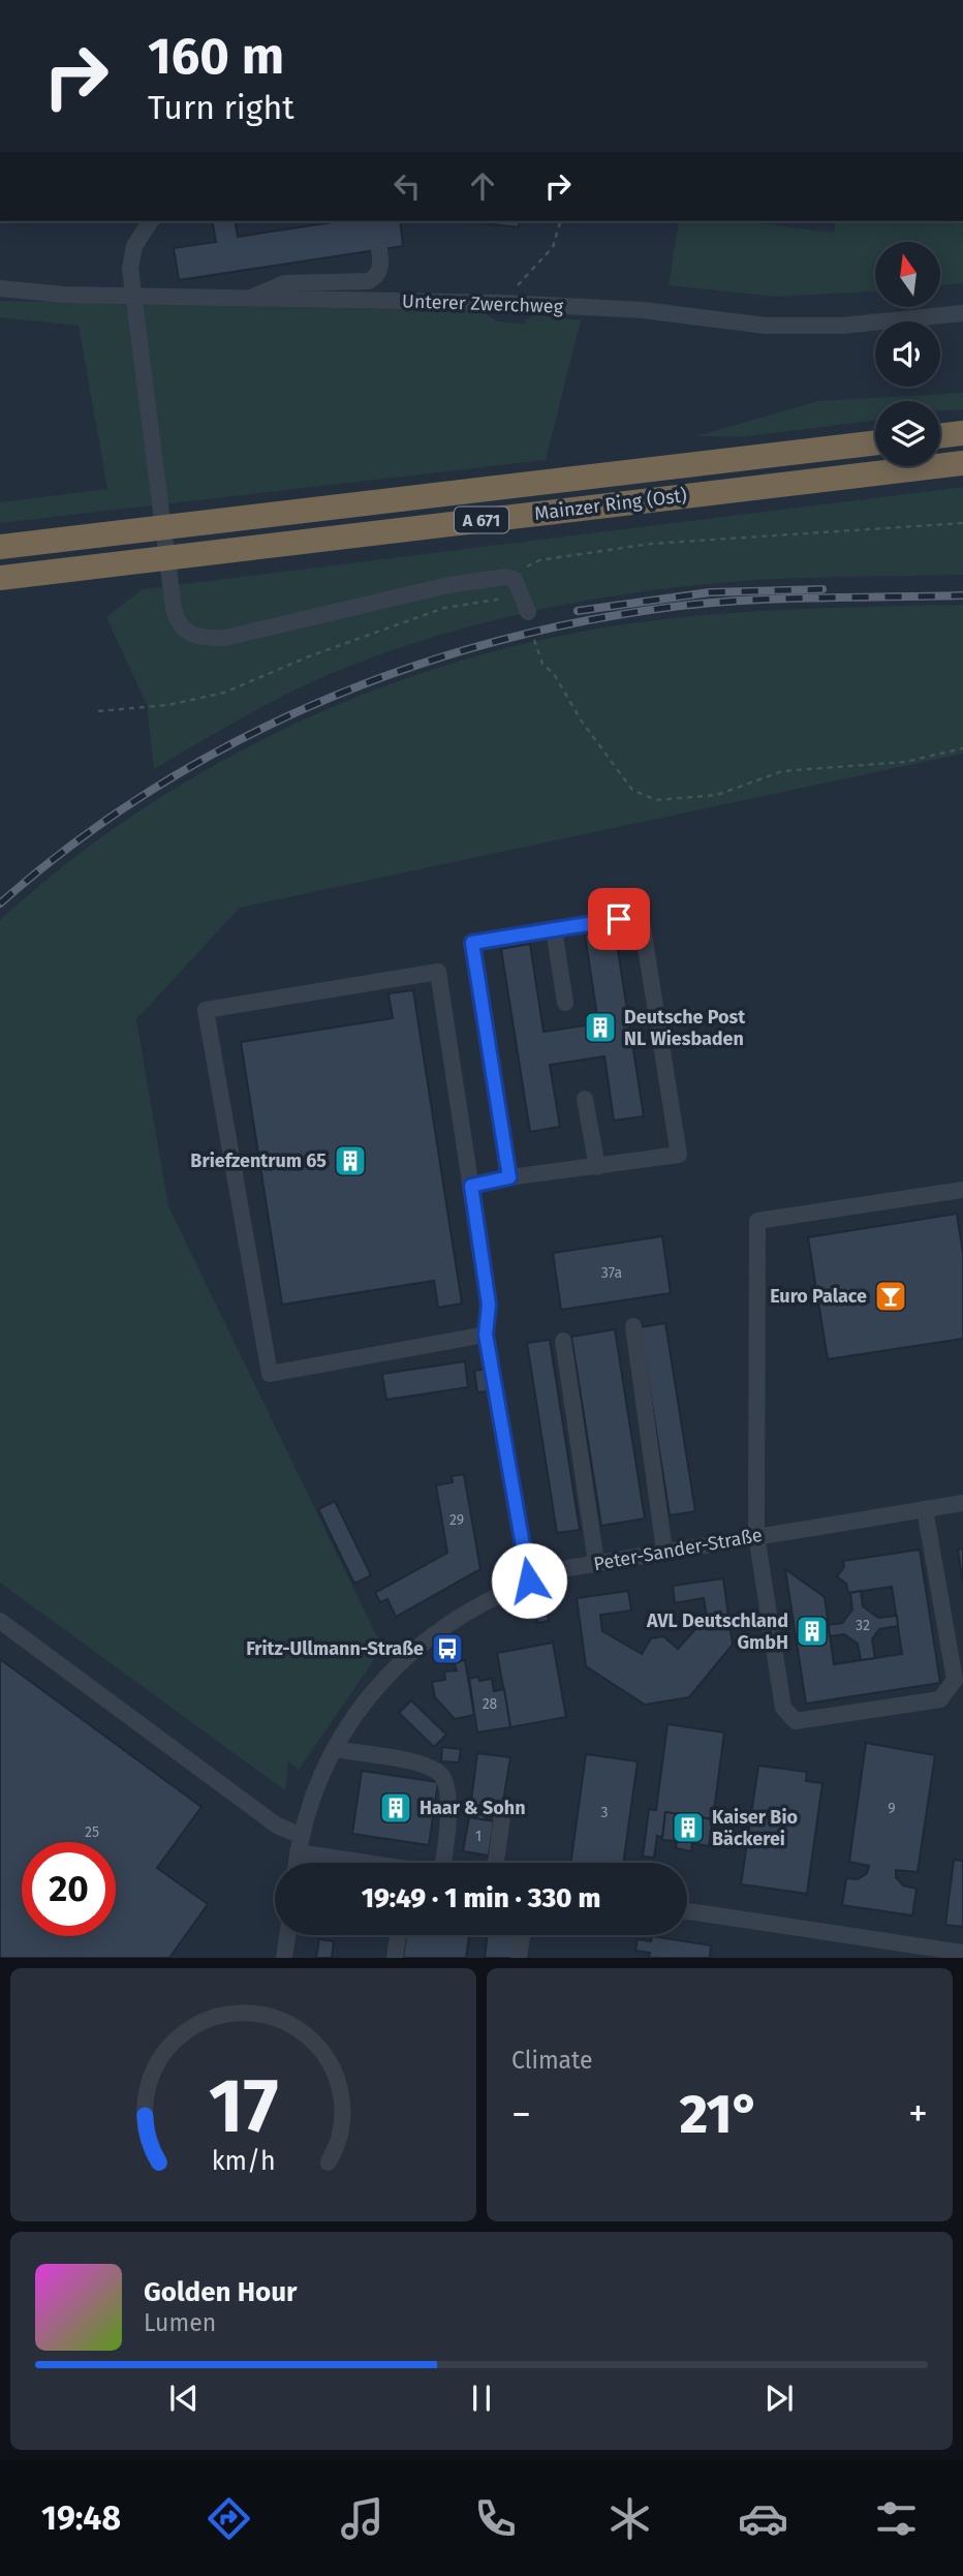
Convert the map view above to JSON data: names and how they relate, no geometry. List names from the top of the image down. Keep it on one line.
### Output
{"streets":{"highway":["Mainzer Ring (Ost)","A 671"],"street":["Unterer Zwerchweg","Peter-Sander-Straße"]},"places":{"building":["Deutsche Post NL Wiesbaden","Briefzentrum 65","AVL Deutschland GmbH","Haar & Sohn","Kaiser Bio Bäckerei"],"bar":["Euro Palace"],"bus stop":["Fritz-Ullmann-Straße"]},"house_numbers":["37a","29","32","28","9","3","25","1"],"north":"top","page":{"turn":["160 m","Turn right"],"limit":"20","trip":"19:49 · 1 min · 330 m","tile":"Climate","heat":["−","21°","+"],"song":["Golden Hour","Lumen"],"tabs":"19:48","gauge":["17","km/h"]}}
